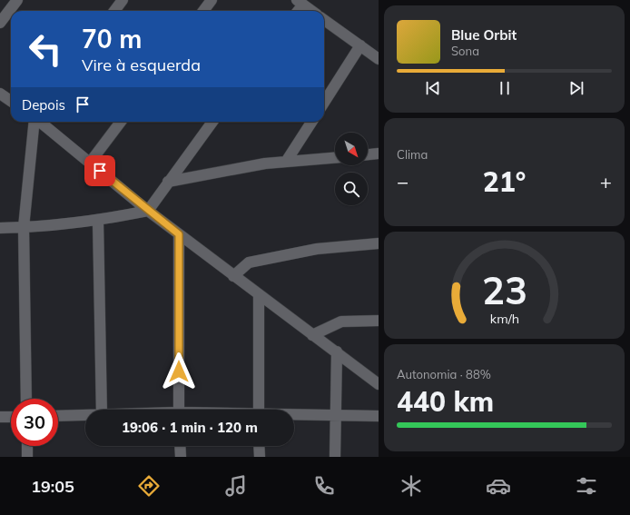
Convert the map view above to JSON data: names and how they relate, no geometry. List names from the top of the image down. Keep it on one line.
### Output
{"north":"bottom right","page":{"turn":["70 m","Vire à esquerda"],"song":["Blue Orbit","Sona"],"then":"Depois","tile":["Clima",["Autonomia · 88%","440 km"]],"heat":["−","21°","+"],"limit":"30","trip":"19:06 · 1 min · 120 m","tabs":"19:05","gauge":["23","km/h"]}}
